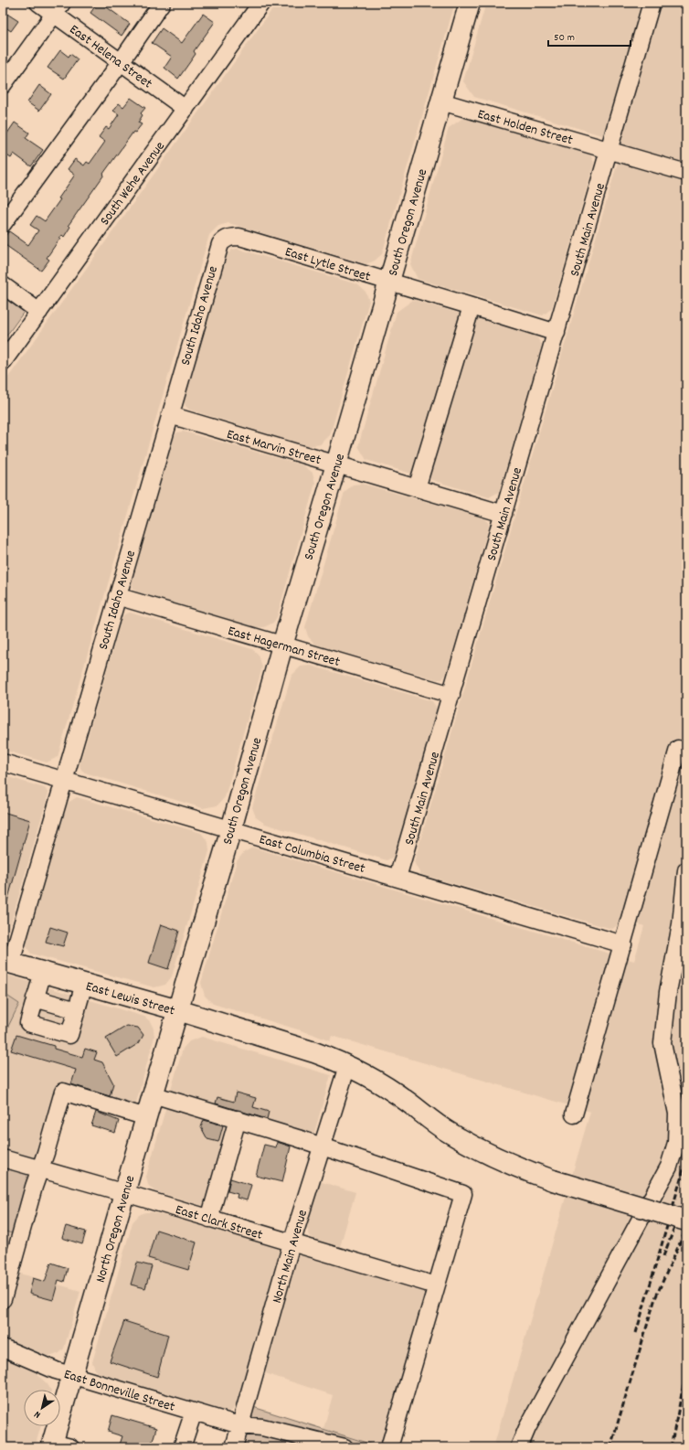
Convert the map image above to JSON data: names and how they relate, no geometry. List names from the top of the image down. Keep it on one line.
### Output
{"streets":{"main road":["South Oregon Avenue","East Lewis Street","North Oregon Avenue"],"street":["East Helena Street","East Holden Street","South Wehe Avenue","South Main Avenue","East Lytle Street","South Idaho Avenue","East Marvin Street","East Hagerman Street","East Columbia Street","East Clark Street","North Main Avenue","East Bonneville Street"]},"crossings":[["East Helena Street","South Wehe Avenue"],["East Holden Street","South Oregon Avenue"],["East Holden Street","South Main Avenue"],["South Oregon Avenue","East Lytle Street"],["South Oregon Avenue","East Marvin Street"],["South Oregon Avenue","East Hagerman Street"],["South Oregon Avenue","East Columbia Street"],["South Oregon Avenue","East Lewis Street"],["South Oregon Avenue","North Oregon Avenue"],["South Main Avenue","East Lytle Street"],["South Main Avenue","East Marvin Street"],["South Main Avenue","East Hagerman Street"],["South Main Avenue","East Columbia Street"],["East Lytle Street","South Idaho Avenue"],["South Idaho Avenue","East Marvin Street"],["South Idaho Avenue","East Hagerman Street"],["South Idaho Avenue","East Columbia Street"],["South Idaho Avenue","East Lewis Street"],["East Lewis Street","North Oregon Avenue"],["East Lewis Street","North Main Avenue"],["East Clark Street","North Oregon Avenue"],["East Clark Street","North Main Avenue"],["North Oregon Avenue","East Bonneville Street"],["North Main Avenue","East Bonneville Street"]],"scale_bar":"50 m","north":"bottom left"}
